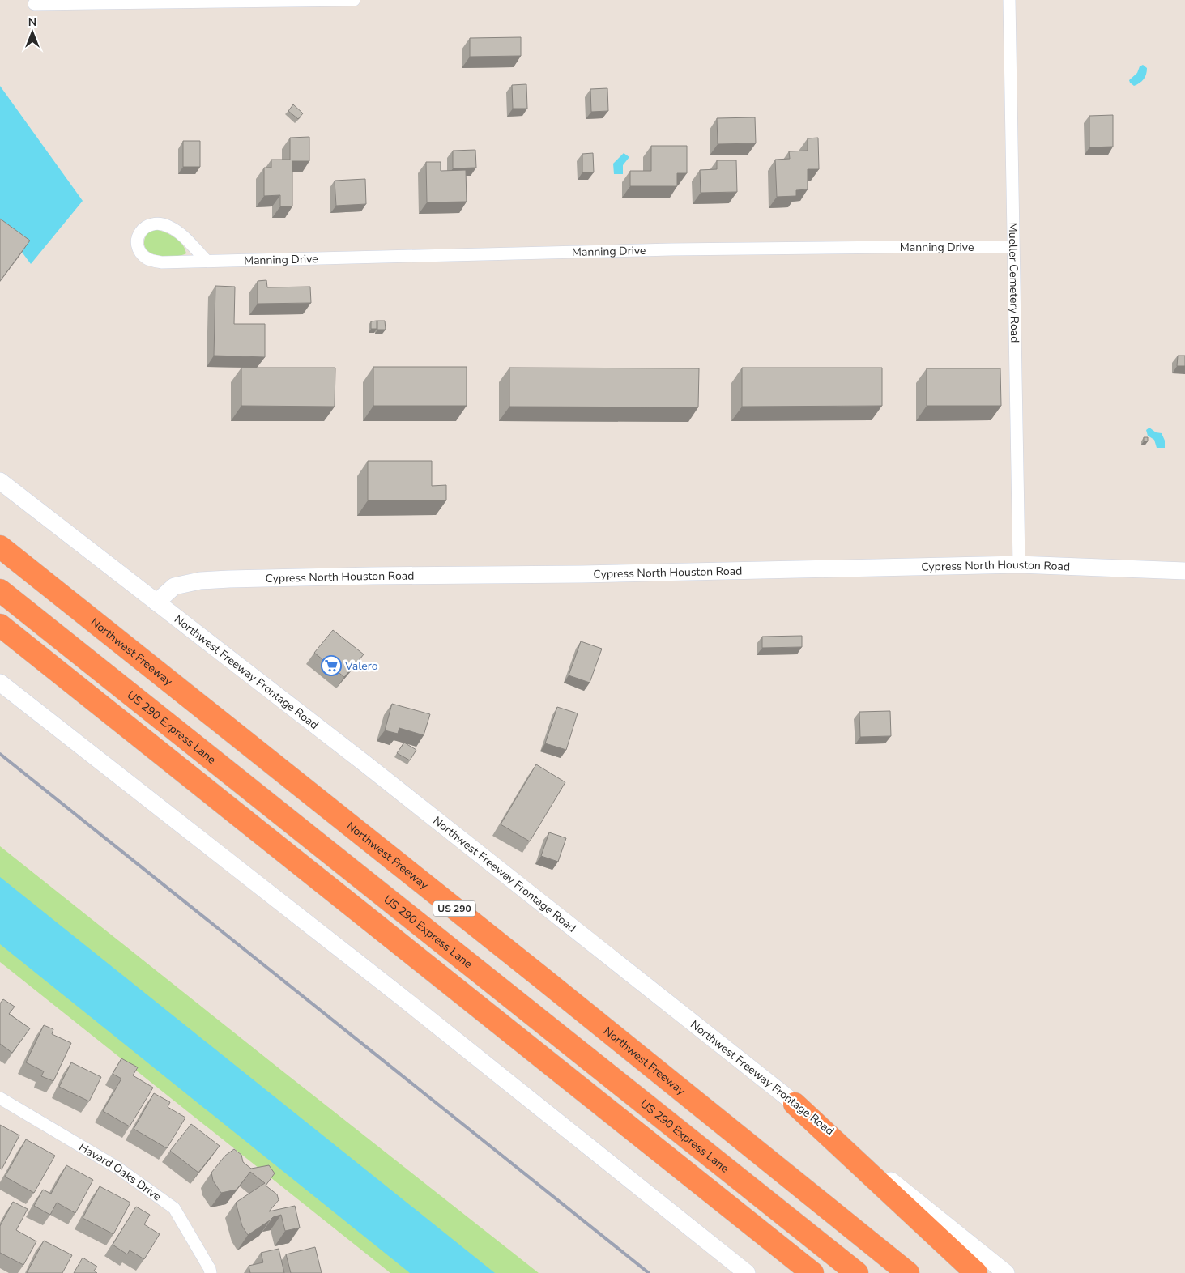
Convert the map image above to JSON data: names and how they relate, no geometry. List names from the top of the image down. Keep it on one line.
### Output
{"streets":{"highway":["Northwest Freeway","US 290 Express Lane","US 290"],"main road":["Cypress North Houston Road","Northwest Freeway Frontage Road"],"street":["Manning Drive","Mueller Cemetery Road","Havard Oaks Drive"]},"crossings":[["Manning Drive","Mueller Cemetery Road"],["Mueller Cemetery Road","Cypress North Houston Road"],["Cypress North Houston Road","Northwest Freeway Frontage Road"]],"places":{"supermarket":["Valero"]},"north":"top"}
